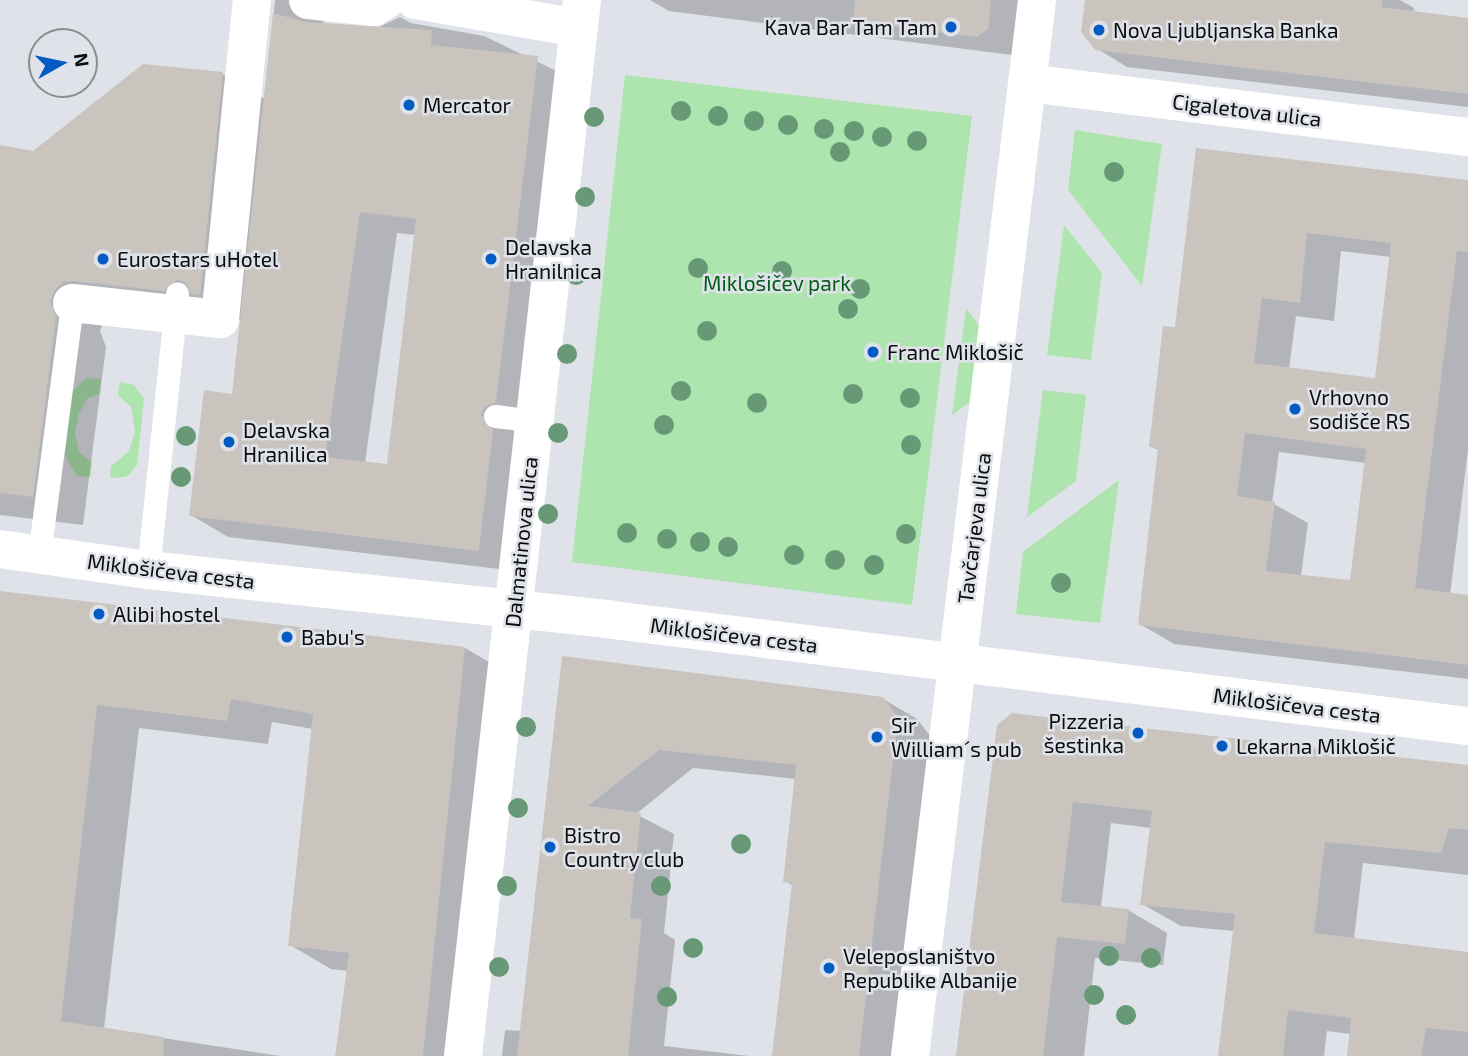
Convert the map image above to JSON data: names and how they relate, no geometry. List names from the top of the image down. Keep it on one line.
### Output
{"streets":{"street":["Cigaletova ulica","Tavčarjeva ulica","Dalmatinova ulica","Miklošičeva cesta"]},"crossings":[["Cigaletova ulica","Tavčarjeva ulica"],["Tavčarjeva ulica","Miklošičeva cesta"],["Dalmatinova ulica","Miklošičeva cesta"]],"parks":["Miklošičev park"],"places":["Kava Bar Tam Tam","Nova Ljubljanska Banka","Mercator","Eurostars uHotel","Delavska Hranilnica","Franc Miklošič","Vrhovno sodišče RS","Delavska Hranilica","Alibi hostel","Babu's","Pizzeria šestinka","Sir William´s pub","Lekarna Miklošič","Bistro Country club","Veleposlaništvo Republike Albanije"],"north":"right"}
